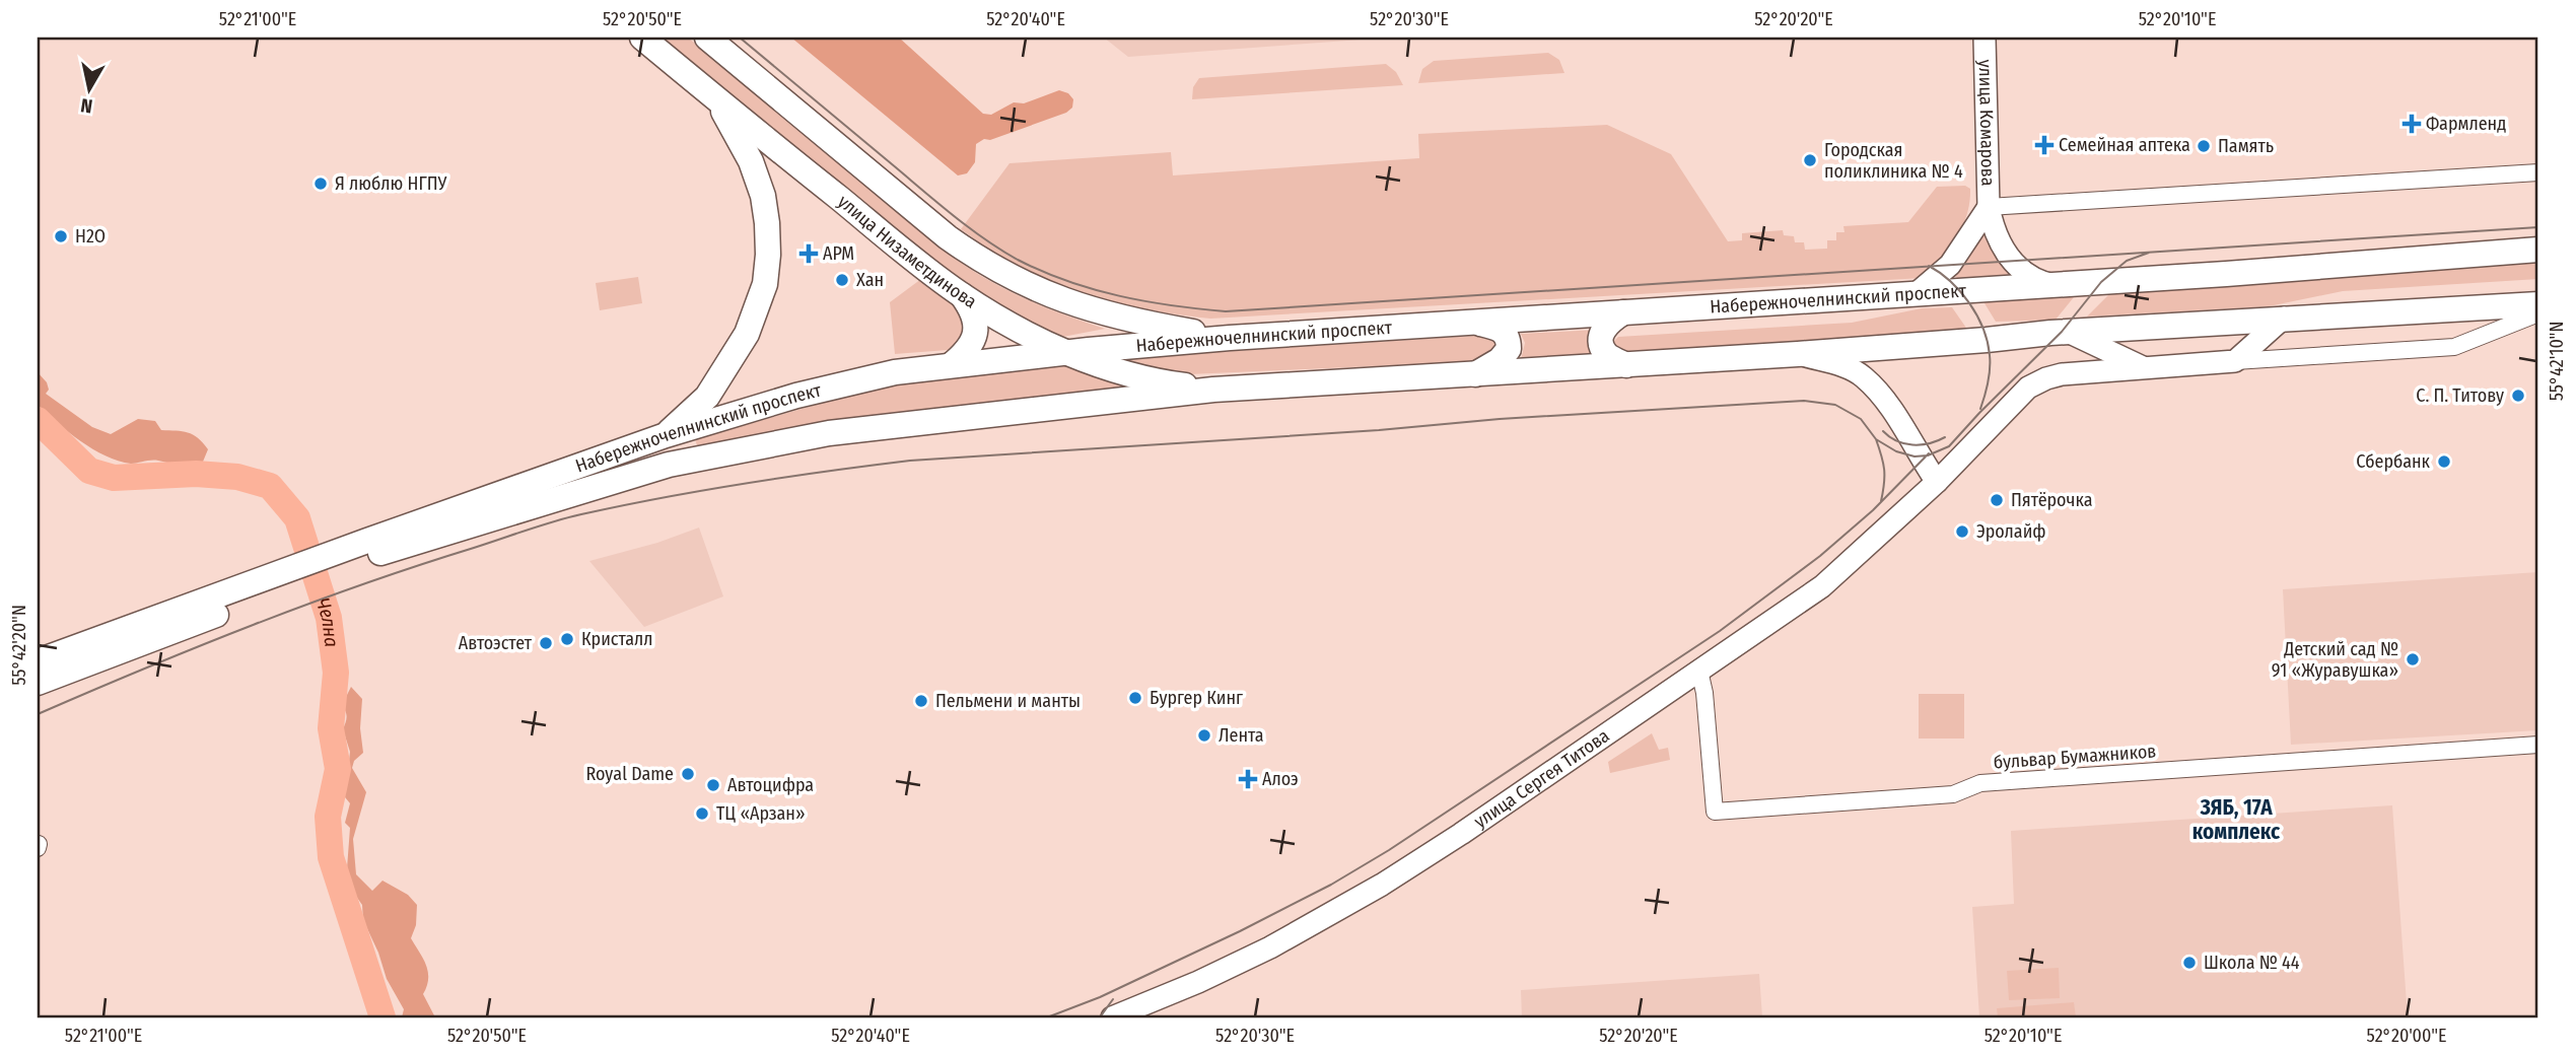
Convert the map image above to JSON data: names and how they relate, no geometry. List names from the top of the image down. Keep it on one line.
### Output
{"streets":{"main road":["улица Комарова","улица Низаметдинова","Набережночелнинский проспект","улица Сергея Титова"],"street":["бульвар Бумажников"]},"crossings":[["улица Комарова","Набережночелнинский проспект"],["улица Низаметдинова","Набережночелнинский проспект"],["бульвар Бумажников","улица Сергея Титова"]],"districts":["ЗЯБ, 17А комплекс"],"water":["Челна"],"places":{"health":["Фармленд","Семейная аптека","АРМ","Алоэ"],"other":["Память","Городская поликлиника № 4","Я люблю НГПУ","H2O","Хан","С. П. Титову","Сбербанк","Пятёрочка","Эролайф","Кристалл","Автоэстет","Детский сад № 91 «Журавушка»","Бургер Кинг","Пельмени и манты","Лента","Royаl Dame","Автоцифра","ТЦ «Арзан»","Школа № 44"]},"north":"bottom","coordinates":["52°21'00\"E","52°20'50\"E","52°20'40\"E","52°20'30\"E","52°20'20\"E","52°20'10\"E","55°42'10\"N","55°42'20\"N","52°20'00\"E"]}
